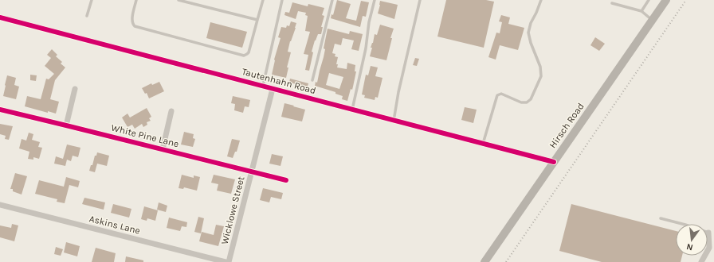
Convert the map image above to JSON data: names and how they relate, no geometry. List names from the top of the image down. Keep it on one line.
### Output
{"streets":{"main road":["Hirsch Road"],"street":["Tautenhahn Road","White Pine Lane","Wicklowe Street","Askins Lane"]},"crossings":[["Tautenhahn Road","Hirsch Road"],["Tautenhahn Road","Wicklowe Street"],["White Pine Lane","Wicklowe Street"]],"north":"bottom"}
